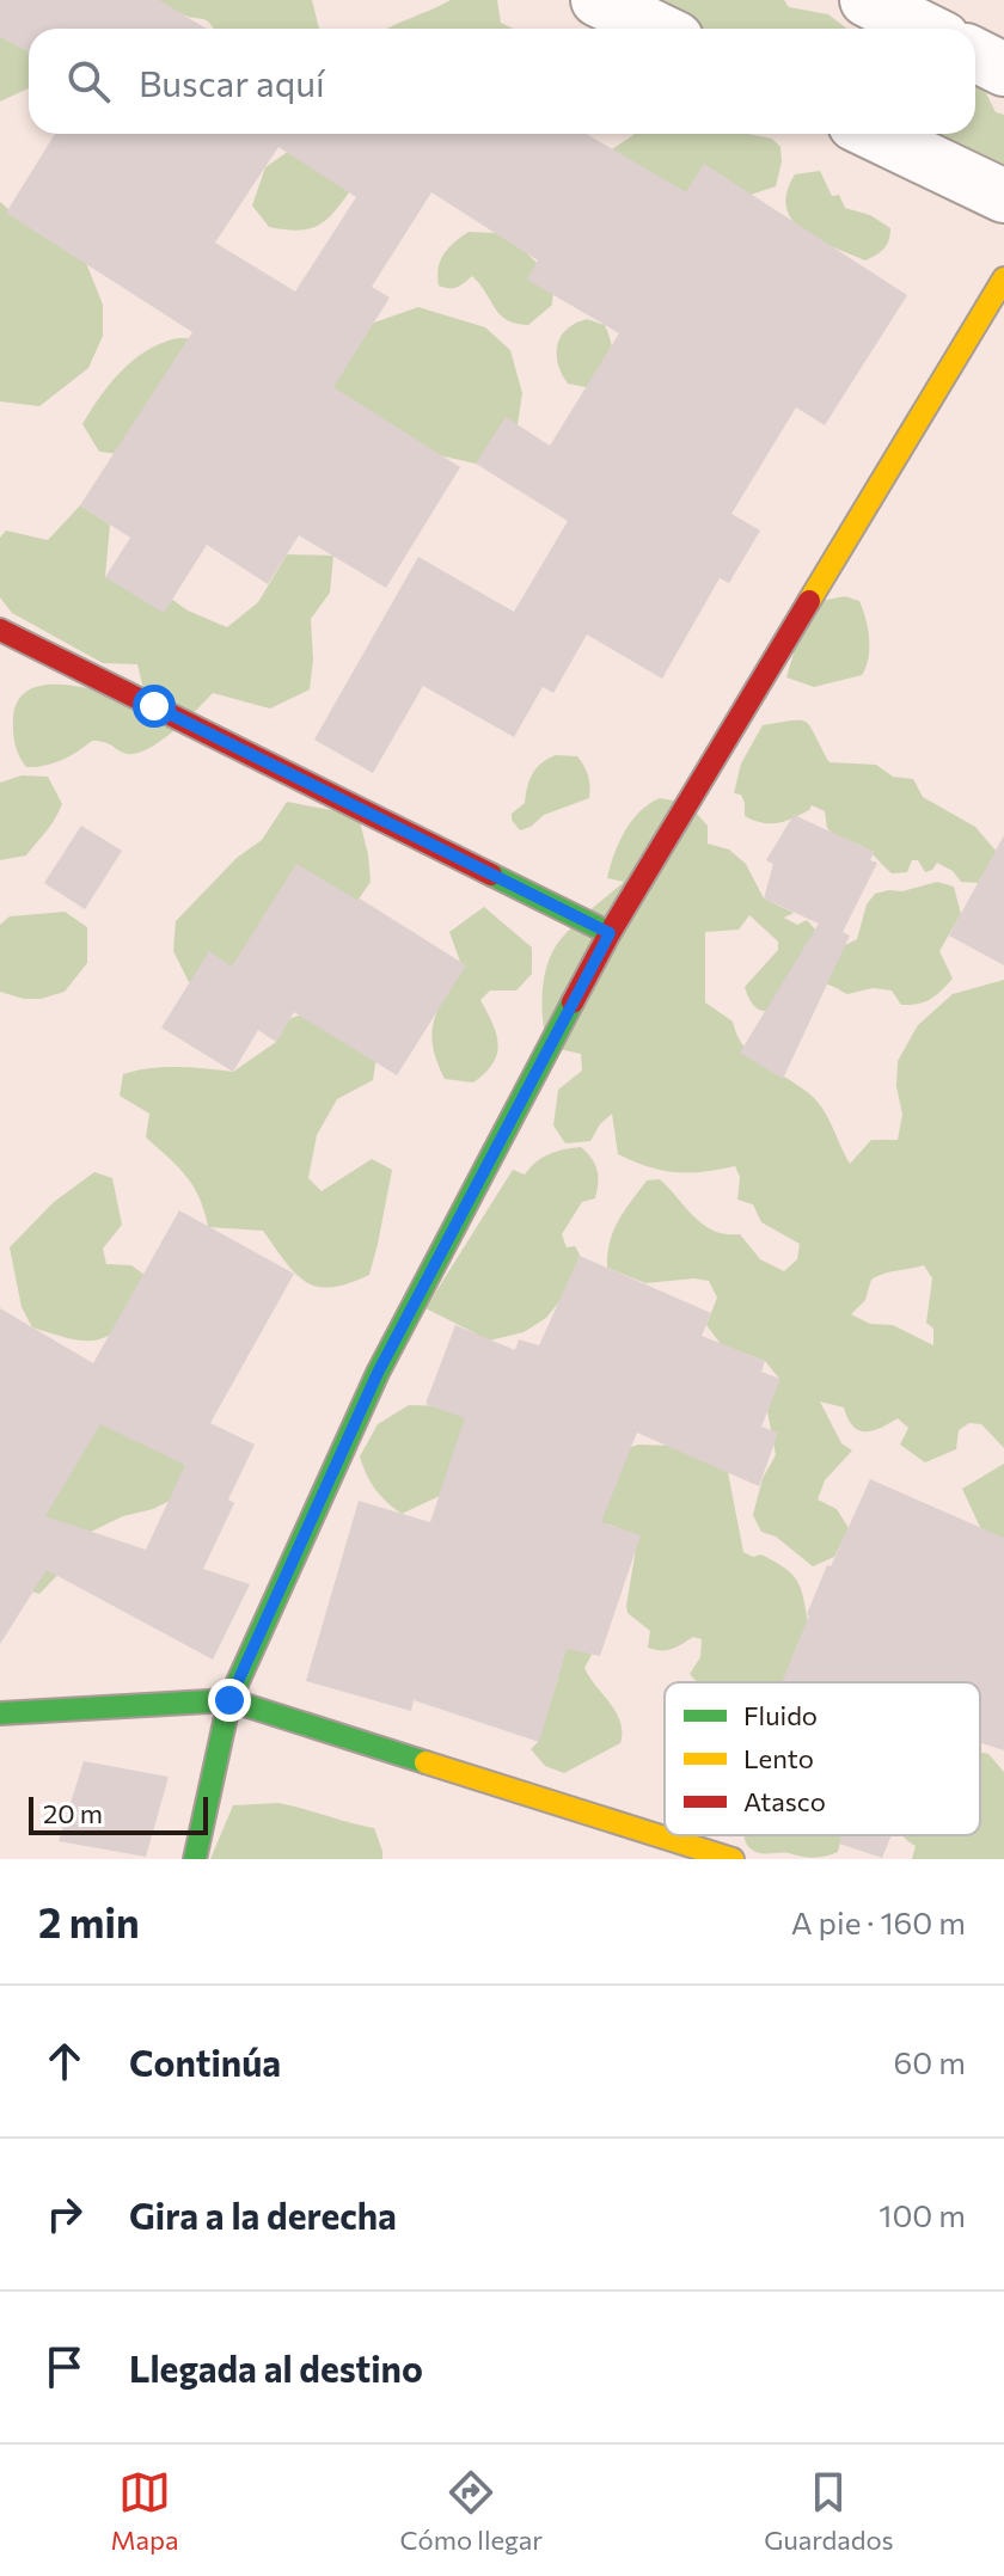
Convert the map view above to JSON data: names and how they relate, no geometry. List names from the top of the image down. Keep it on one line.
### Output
{"legend":["Fluido","Lento","Atasco"],"scale_bar":"20 m","page":{"search":"Buscar aquí","scale":"20 m","heading":["2 min","A pie · 160 m"],"list":[["Continúa","60 m"],["Gira a la derecha","100 m"],"Llegada al destino"],"nav":["Mapa","Cómo llegar","Guardados"]}}
